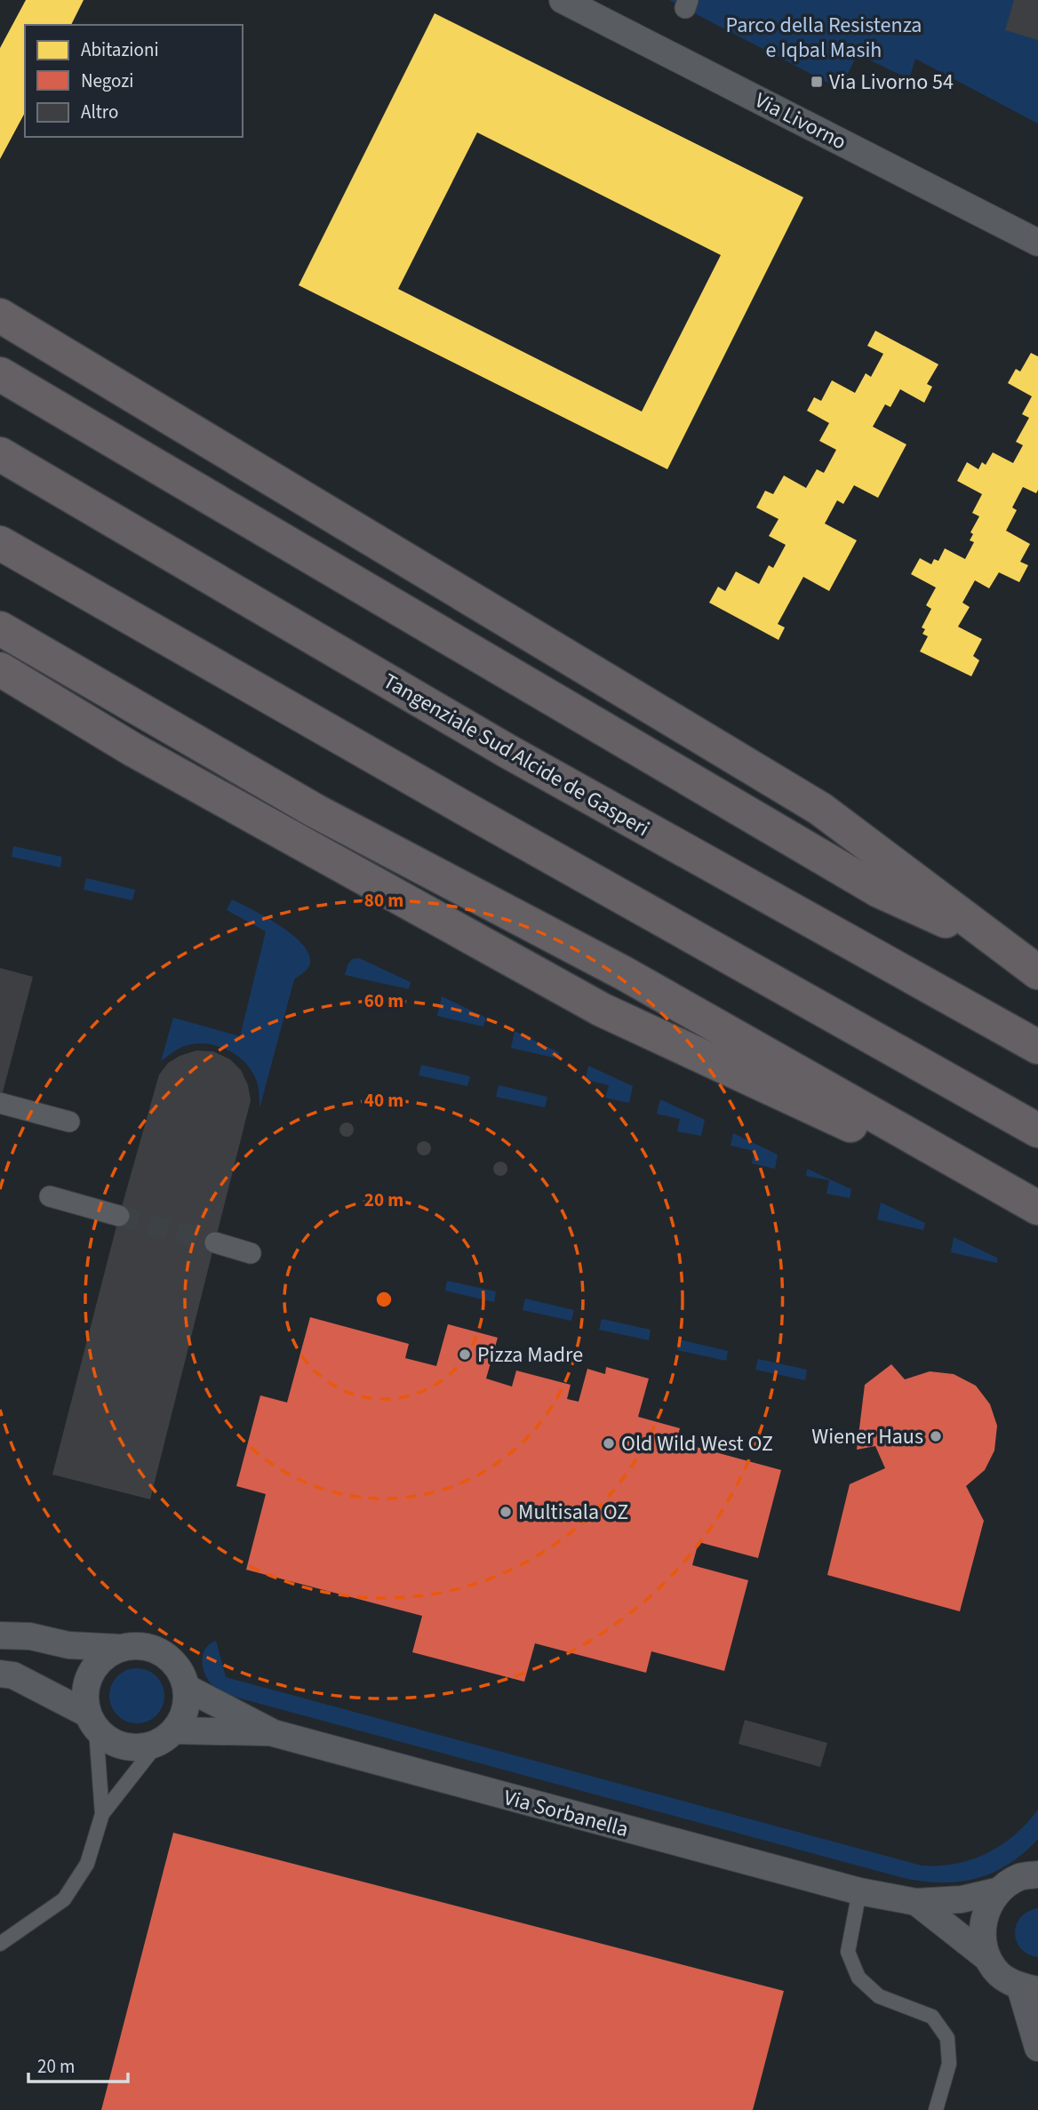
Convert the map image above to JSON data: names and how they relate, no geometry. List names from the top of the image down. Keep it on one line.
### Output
{"streets":{"highway":["Tangenziale Sud Alcide de Gasperi"],"street":["Via Livorno","Via Sorbanella"]},"parks":["Parco della Resistenza e Iqbal Masih"],"places":{"transit":["Via Livorno 54"],"other":["Pizza Madre","Wiener Haus","Old Wild West OZ","Multisala OZ"]},"legend":["Abitazioni","Negozi","Altro"],"scale_bar":"20 m","rings":["80 m","60 m","40 m","20 m"]}
